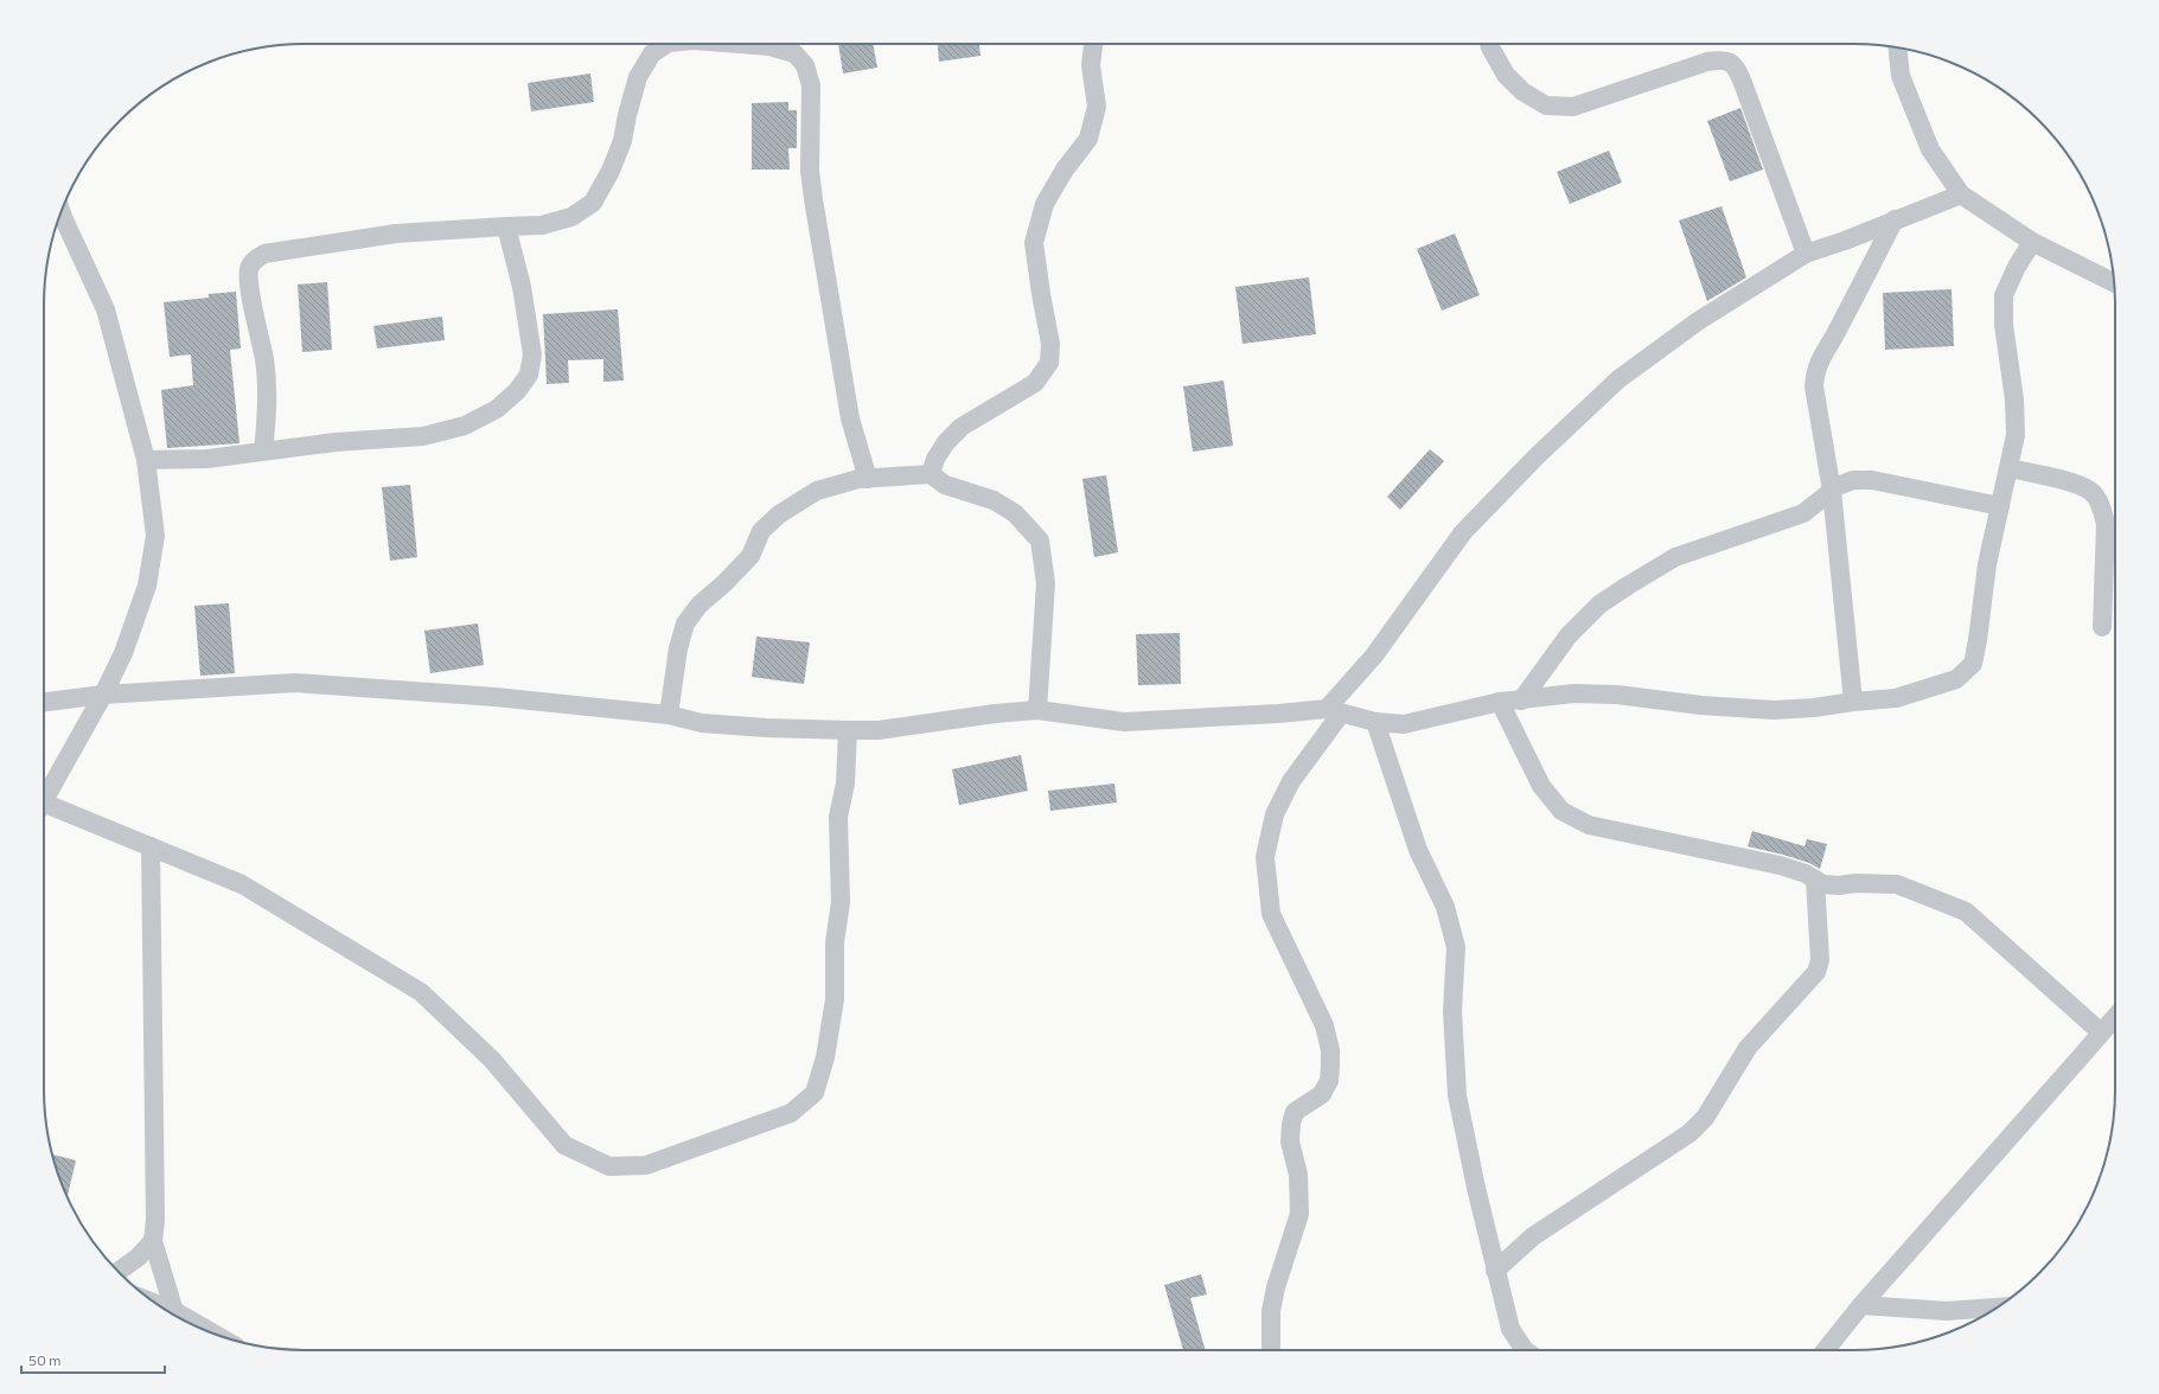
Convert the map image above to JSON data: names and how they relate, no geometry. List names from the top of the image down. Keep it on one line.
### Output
{"scale_bar":"50 m"}
